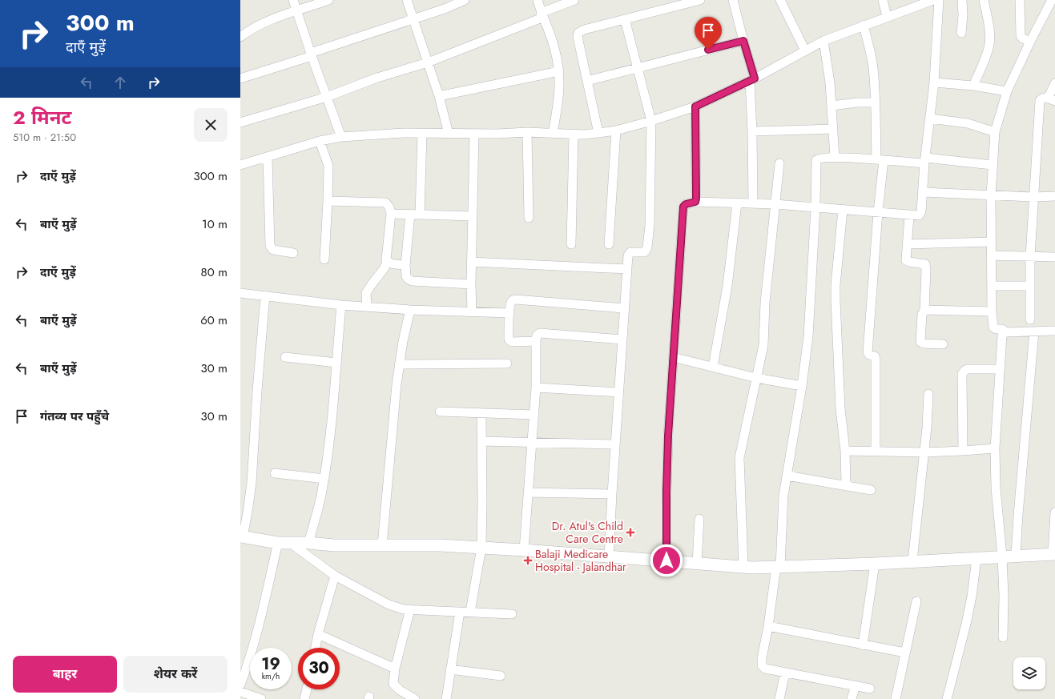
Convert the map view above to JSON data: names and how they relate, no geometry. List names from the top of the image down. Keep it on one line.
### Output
{"places":{"health":["Dr. Atul's Child Care Centre","Balaji Medicare Hospital - Jalandhar"]},"page":{"turn":["300 m","दाएँ मुड़ें"],"heading":["2 मिनट","510 m · 21:50"],"list":[{"name":"दाएँ मुड़ें","value":"300 m"},{"name":"बाएँ मुड़ें","value":"10 m"},{"name":"दाएँ मुड़ें","value":"80 m"},{"name":"बाएँ मुड़ें","value":"60 m"},{"name":"बाएँ मुड़ें","value":"30 m"},{"name":"गंतव्य पर पहुँचे","value":"30 m"}],"speed":"19 km/h","limit":"30","buttons":["बाहर","शेयर करें"]}}
